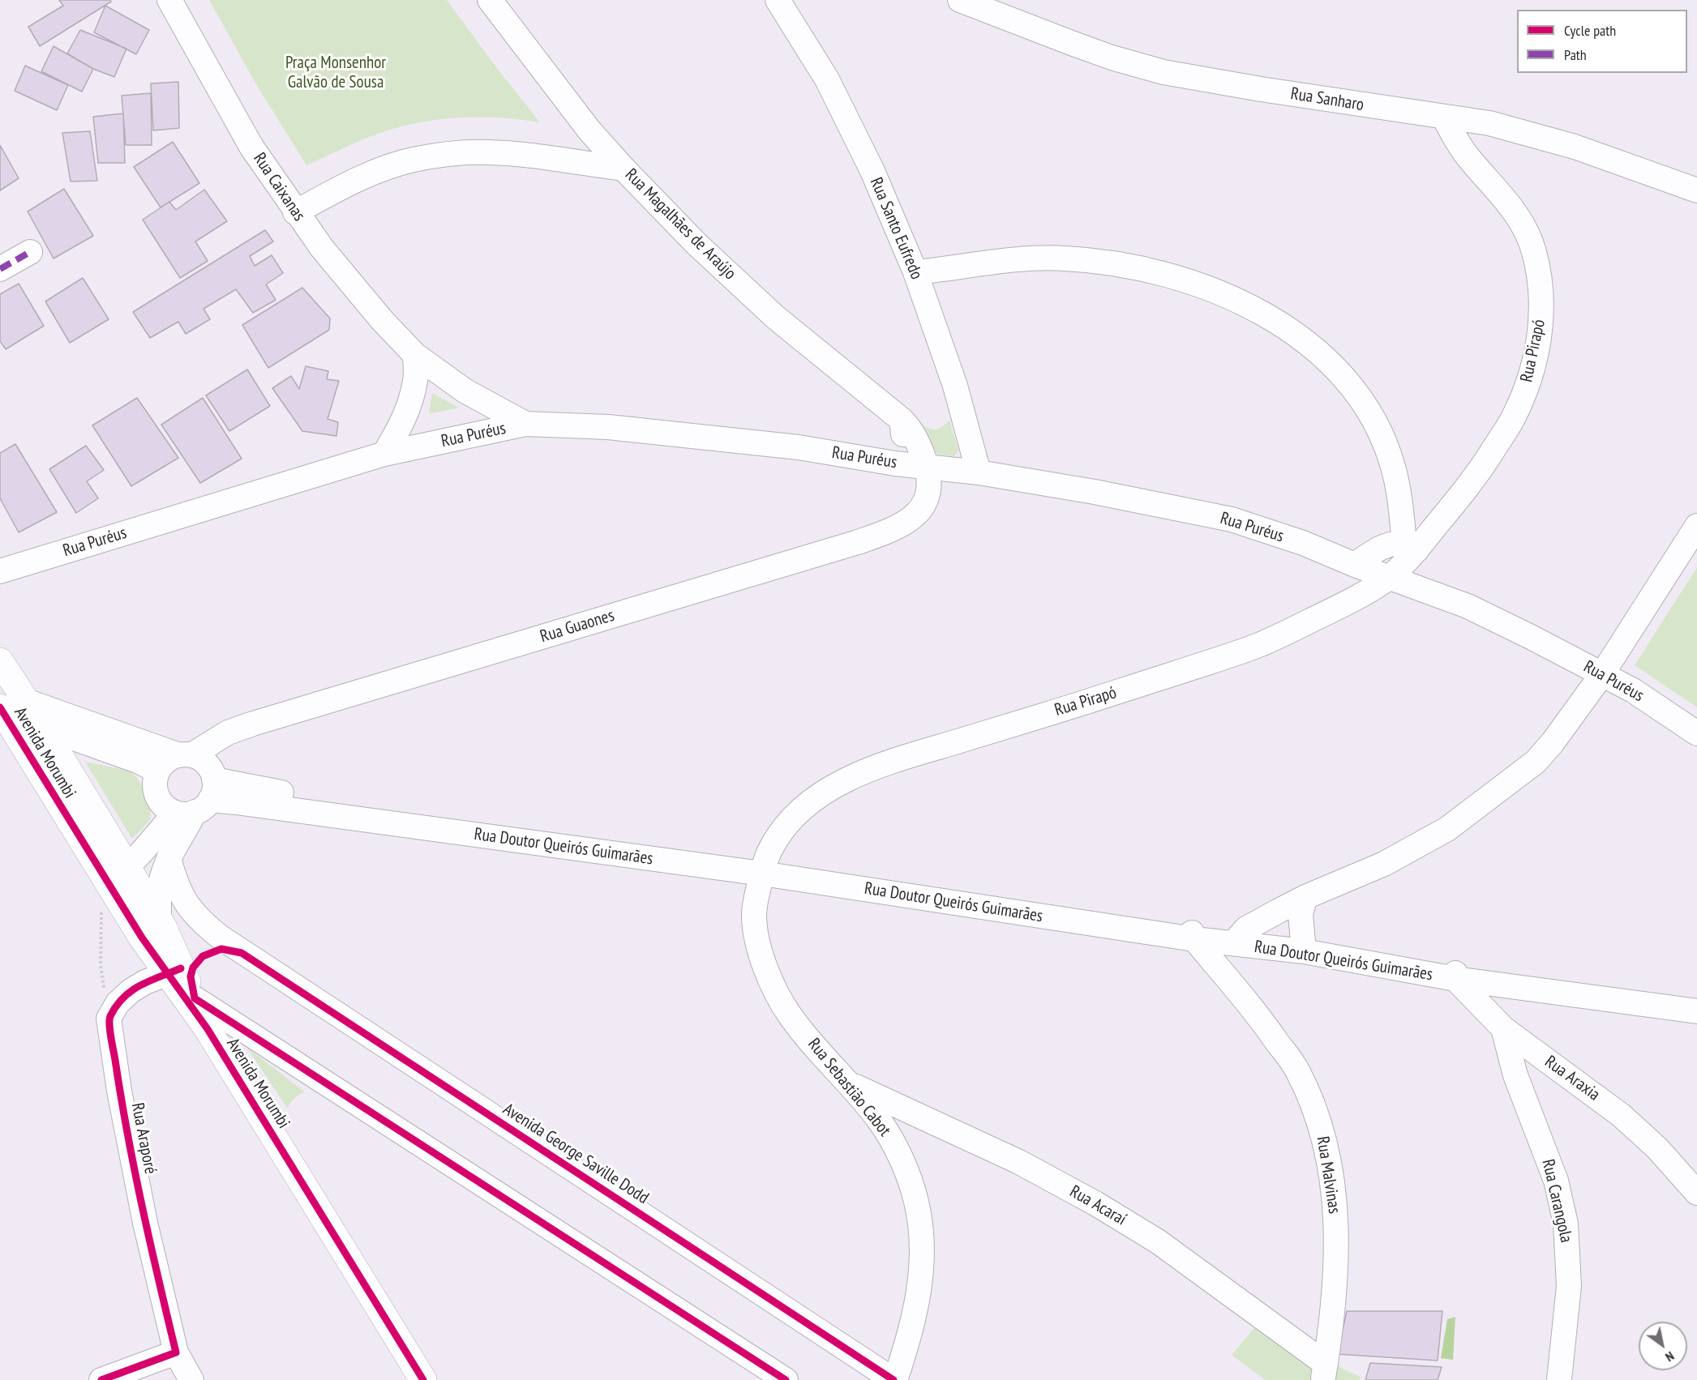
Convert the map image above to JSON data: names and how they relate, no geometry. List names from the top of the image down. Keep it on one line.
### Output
{"streets":{"main road":["Avenida Morumbi"],"street":["Rua Sanharo","Rua Caixanas","Rua Magalhães de Araújo","Rua Santo Eufredo","Rua Pirapó","Rua Puréus","Rua Guaones","Rua Doutor Queirós Guimarães","Rua Araxia","Rua Sebastião Cabot","Rua Araporé","Avenida George Saville Dodd","Rua Malvinas","Rua Carangola","Rua Acaraí"]},"crossings":[["Rua Sanharo","Rua Pirapó"],["Rua Caixanas","Rua Puréus"],["Rua Magalhães de Araújo","Rua Puréus"],["Rua Magalhães de Araújo","Rua Guaones"],["Rua Santo Eufredo","Rua Puréus"],["Rua Pirapó","Rua Puréus"],["Rua Pirapó","Rua Doutor Queirós Guimarães"],["Rua Pirapó","Rua Sebastião Cabot"],["Rua Puréus","Rua Guaones"],["Rua Guaones","Rua Doutor Queirós Guimarães"],["Rua Doutor Queirós Guimarães","Rua Araxia"],["Rua Doutor Queirós Guimarães","Rua Sebastião Cabot"],["Rua Doutor Queirós Guimarães","Rua Malvinas"],["Rua Doutor Queirós Guimarães","Rua Carangola"],["Rua Araxia","Rua Carangola"],["Rua Sebastião Cabot","Avenida George Saville Dodd"],["Rua Sebastião Cabot","Rua Acaraí"],["Rua Malvinas","Rua Acaraí"]],"parks":["Praça Monsenhor Galvão de Sousa"],"legend":["Cycle path","Path"],"north":"bottom right"}
